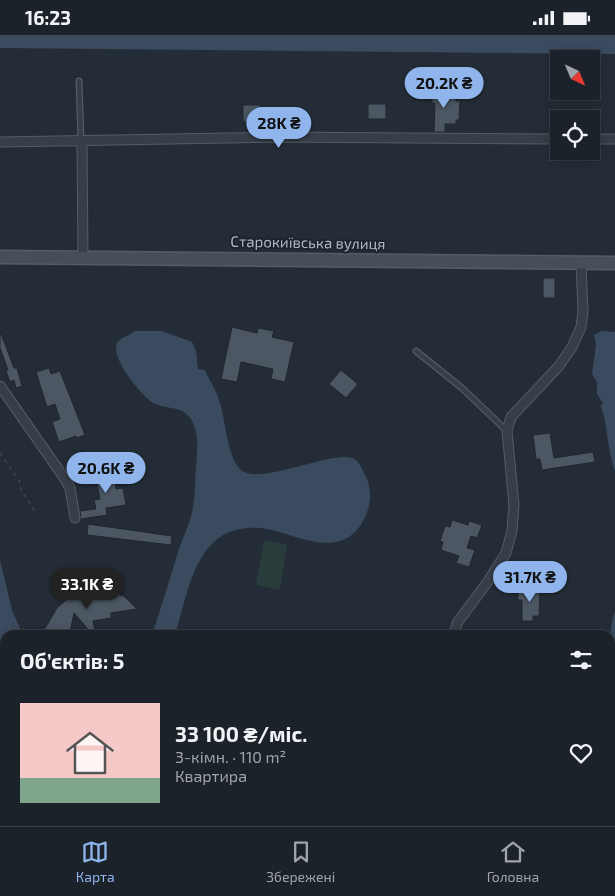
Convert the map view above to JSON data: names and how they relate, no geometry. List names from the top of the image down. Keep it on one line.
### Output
{"streets":{"street":["Старокиївська вулиця"]},"north":"bottom right","page":{"status":"16:23","price":["20.2K ₴","28K ₴","20.6K ₴","31.7K ₴","33.1K ₴"],"heading":"Об’єктів: 5","list":[{"name":"33 100 ₴/міс.","note":"3-кімн. · 110 m² · Квартира"}],"tabs":["Карта","Збережені","Головна"]}}
